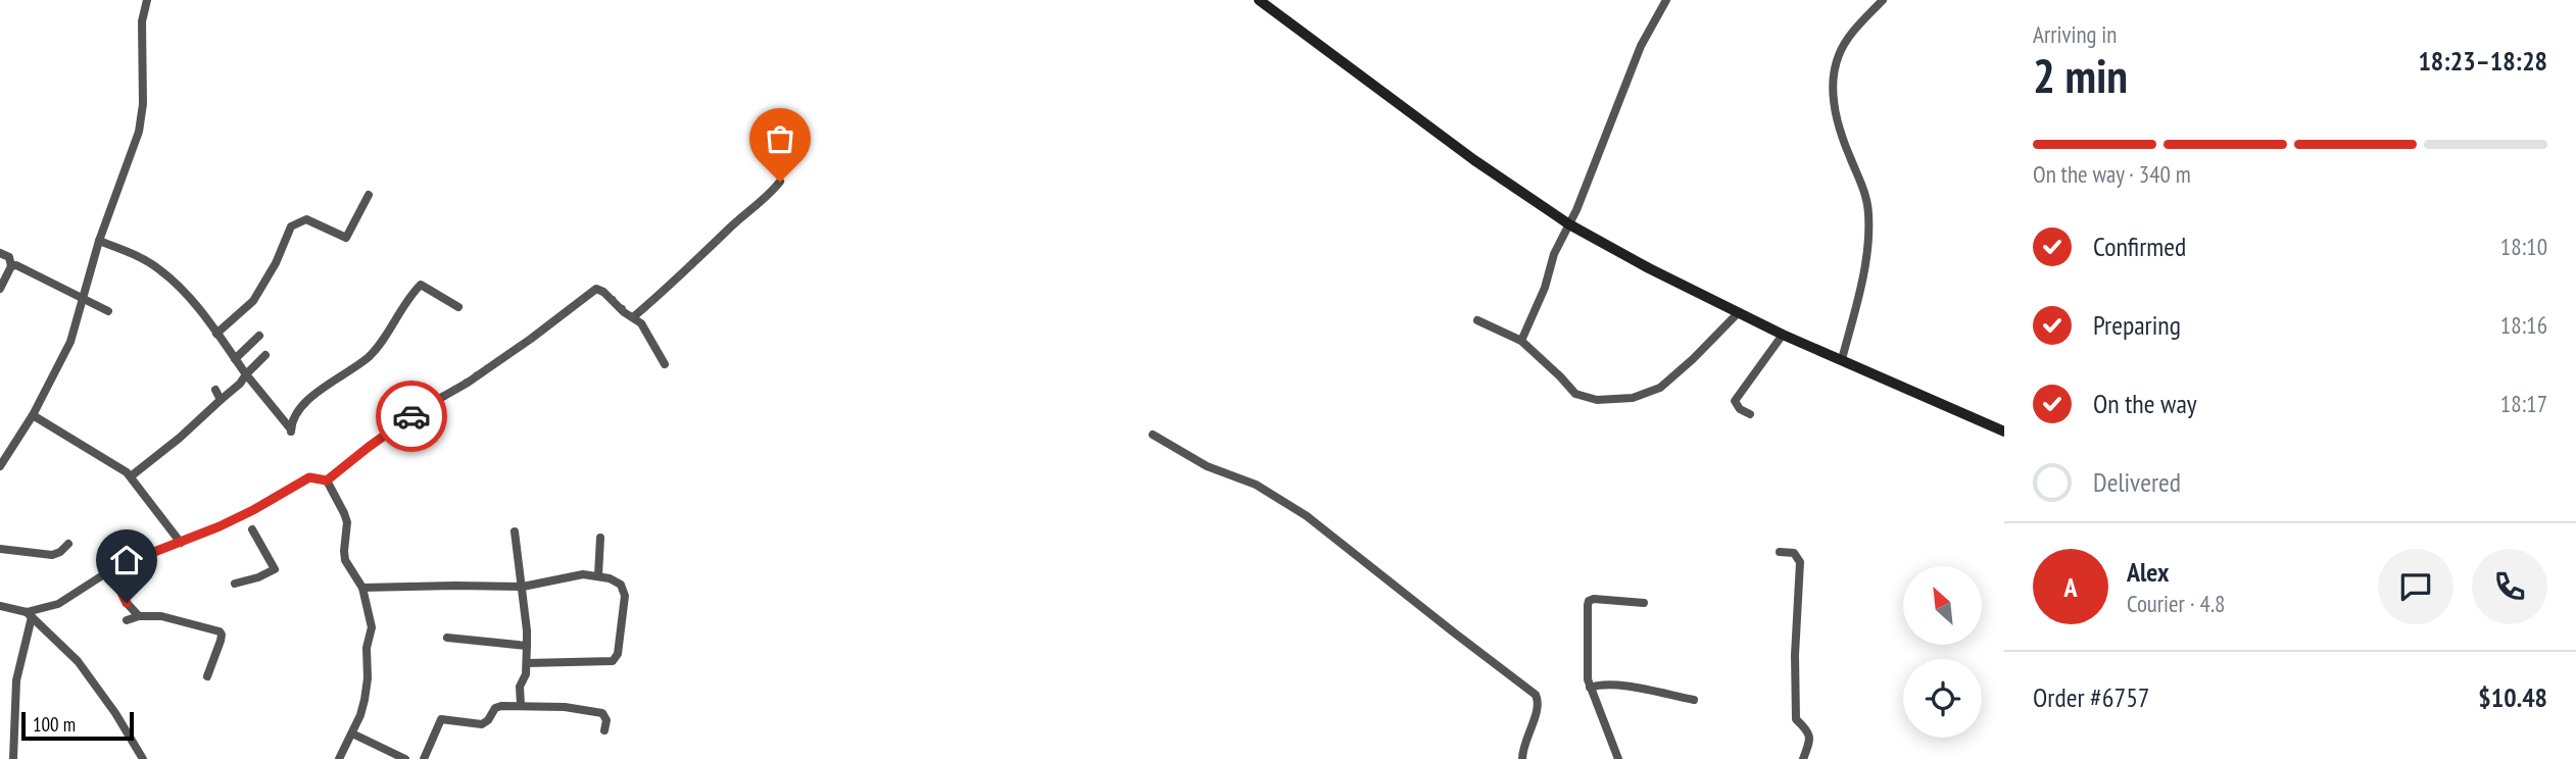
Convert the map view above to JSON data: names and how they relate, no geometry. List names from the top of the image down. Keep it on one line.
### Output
{"scale_bar":"100 m","north":"top left","page":{"heading":["2 min","Arriving in","18:23–18:28"],"panel":["Alex","Courier · 4.8","Order #6757","$10.48"],"bar":"On the way · 340 m","list":[["Confirmed","18:10"],["Preparing","18:16"],["On the way","18:17"],"Delivered"],"round":"A","scale":"100 m"}}
